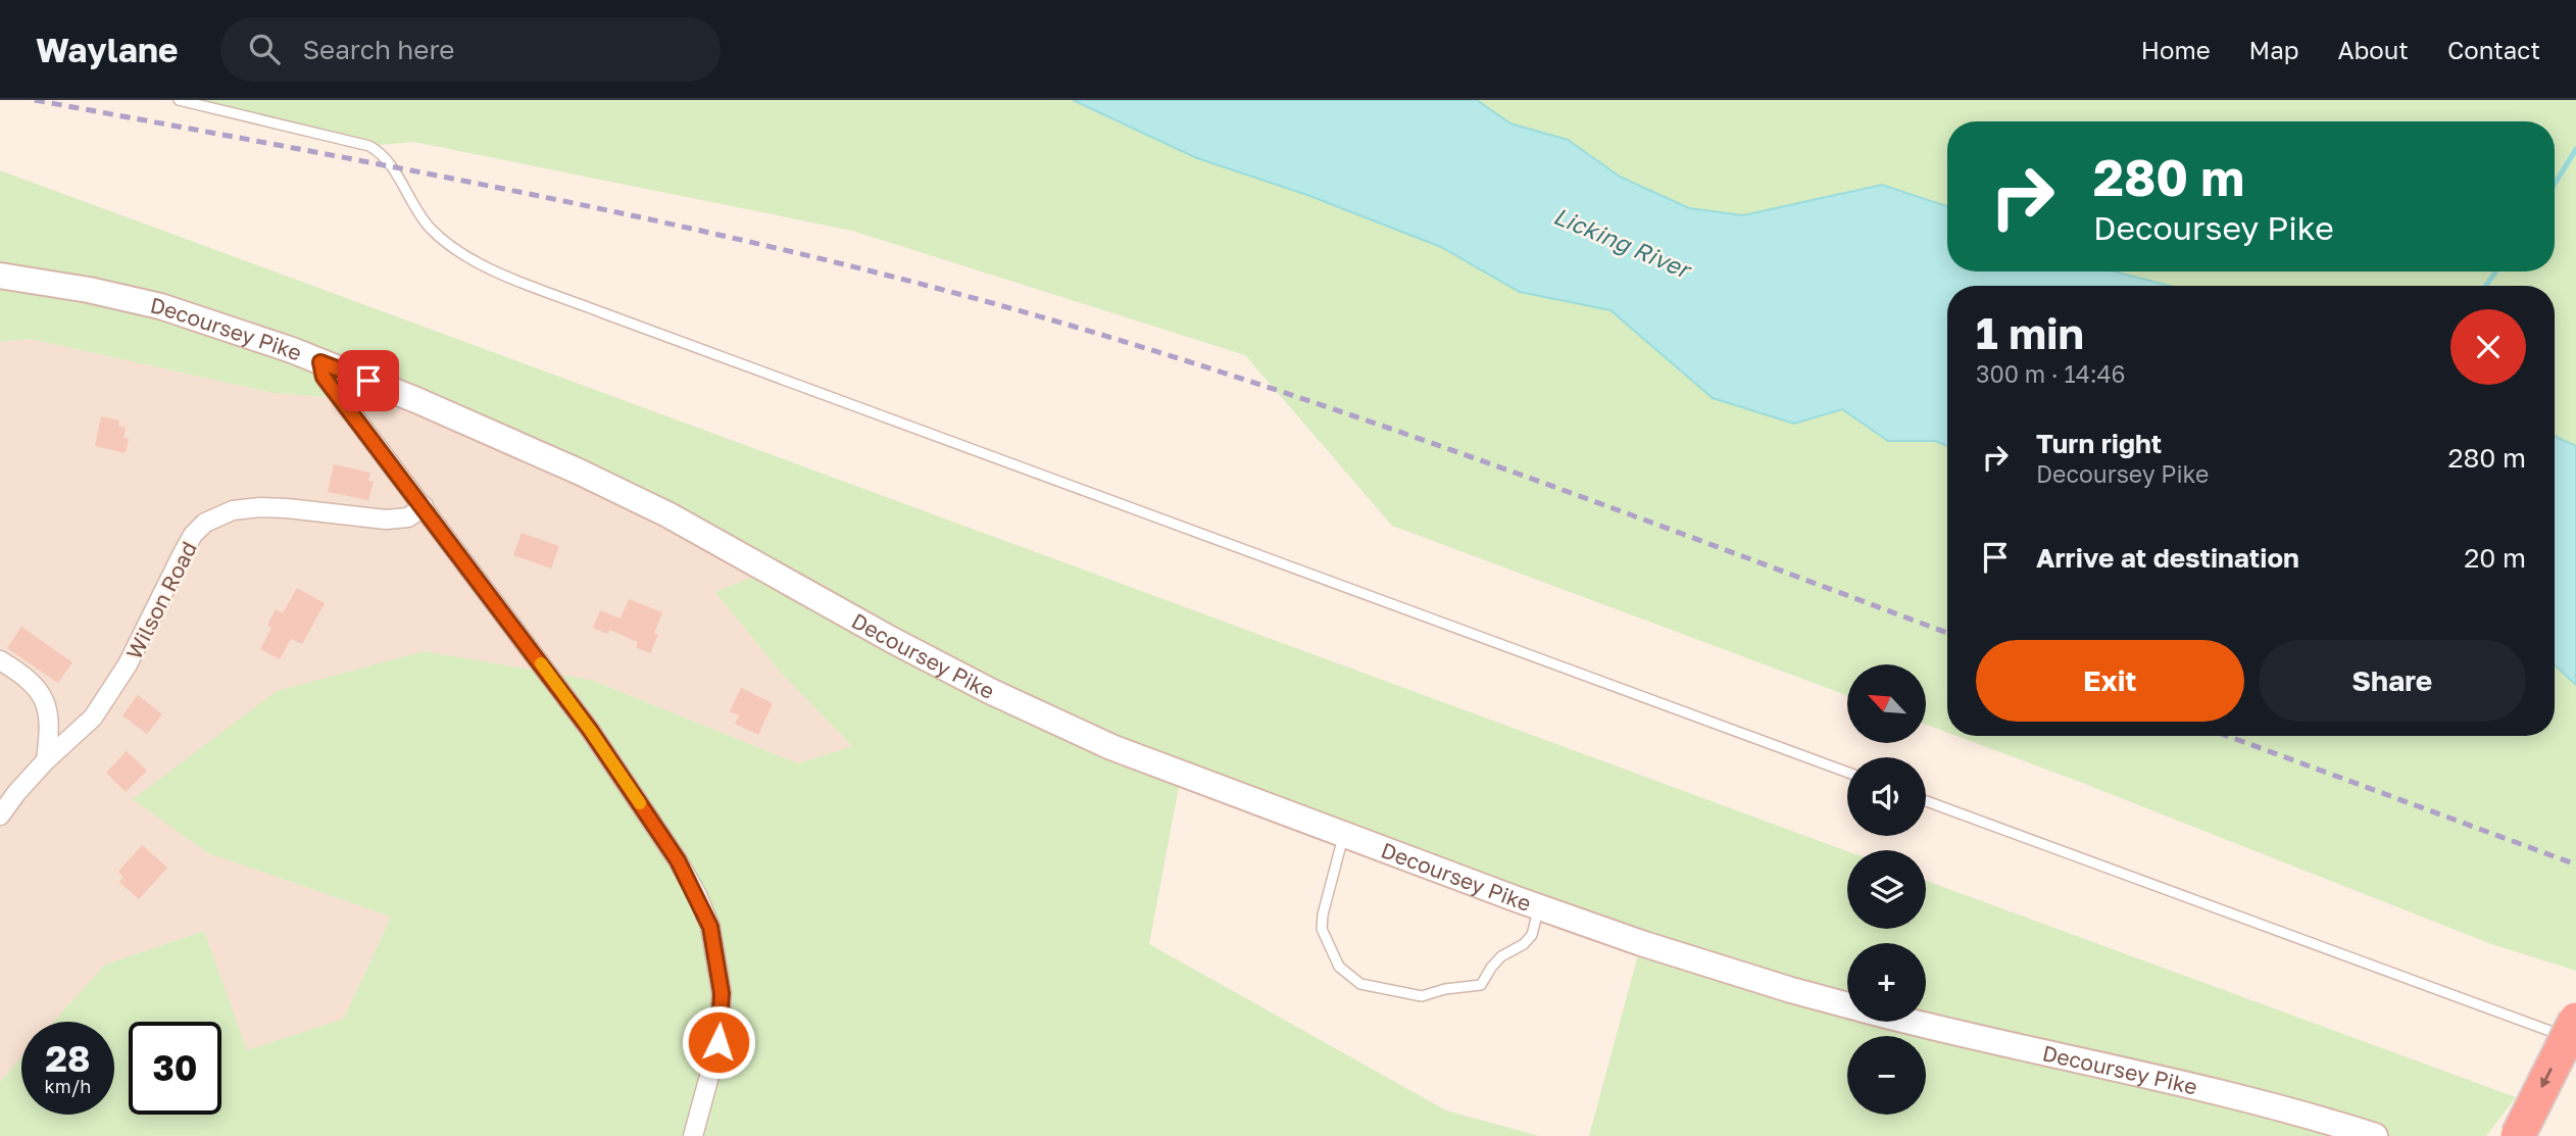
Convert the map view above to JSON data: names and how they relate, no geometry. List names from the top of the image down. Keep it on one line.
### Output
{"streets":{"main road":["Decoursey Pike"],"street":["Wilson Road"]},"water":["Licking River"],"north":"top left","page":{"header":"Waylane","search":"Search here","nav":["Home","Map","About","Contact"],"turn":["280 m","Decoursey Pike"],"heading":["1 min","300 m · 14:46"],"list":[{"name":"Turn right","note":"Decoursey Pike","value":"280 m"},{"name":"Arrive at destination","value":"20 m"}],"buttons":["Exit","Share"],"map_buttons":["+","−"],"speed":"28 km/h","limit":"30"}}
